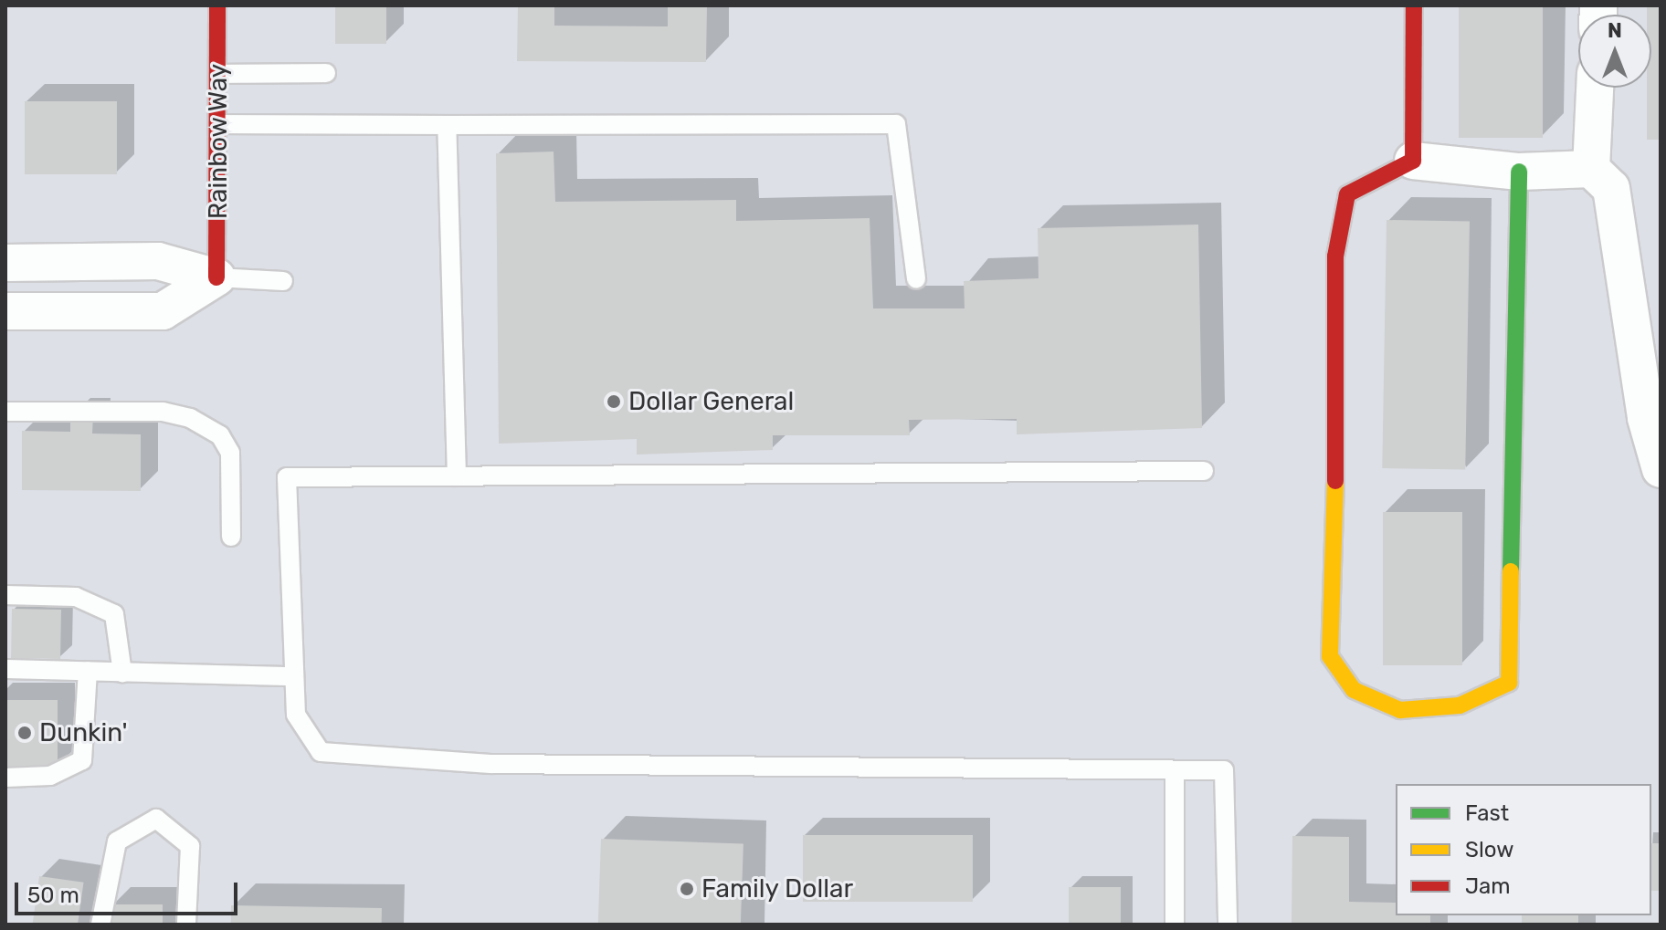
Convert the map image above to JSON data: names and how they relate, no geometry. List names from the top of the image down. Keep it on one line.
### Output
{"streets":{"street":["Rainbow Way"]},"places":["Dollar General","Dunkin'","Family Dollar"],"legend":["Fast","Slow","Jam"],"scale_bar":"50 m","north":"top"}
